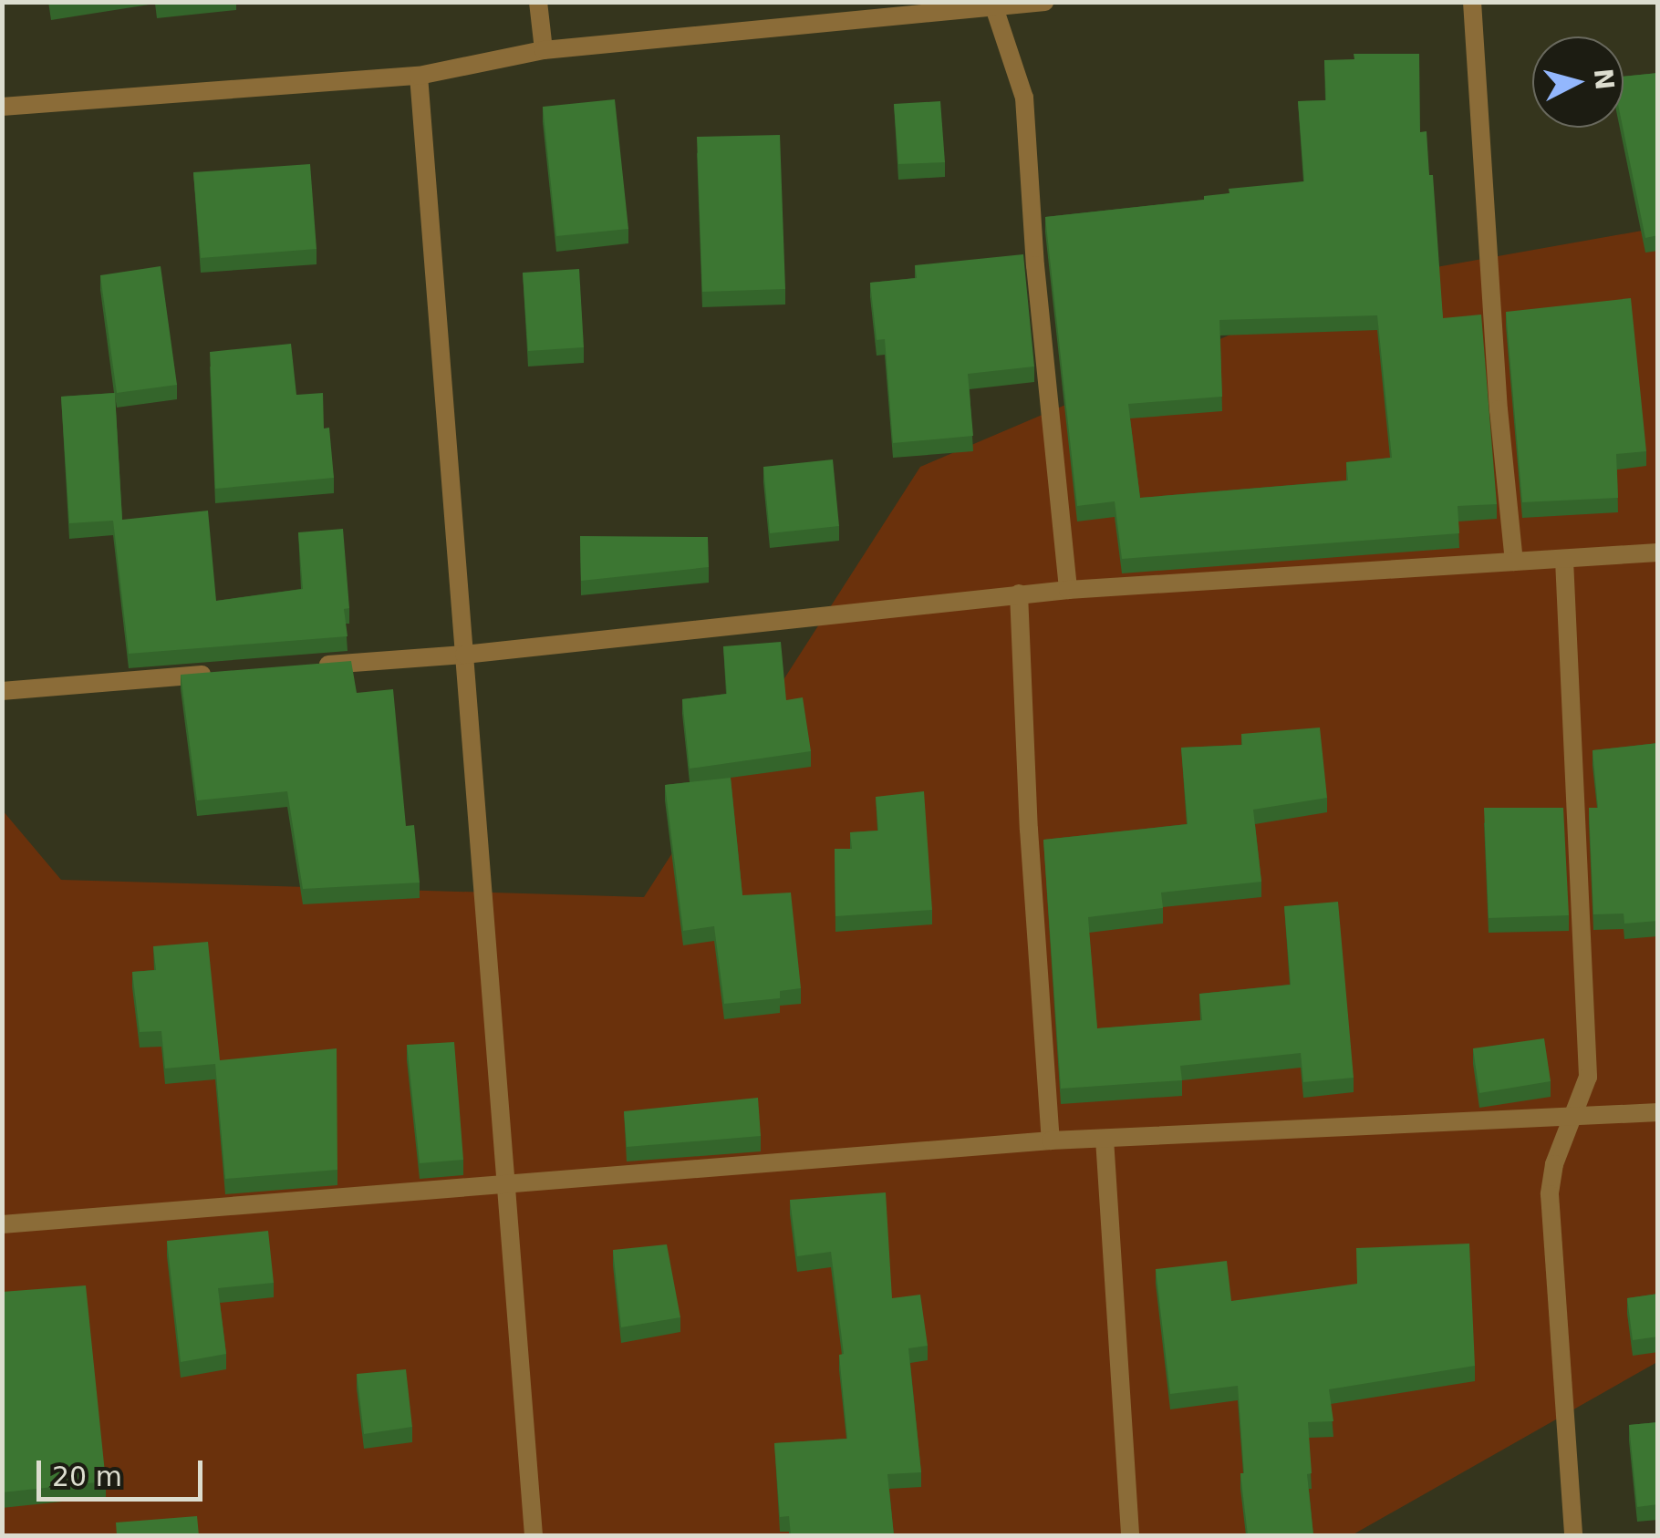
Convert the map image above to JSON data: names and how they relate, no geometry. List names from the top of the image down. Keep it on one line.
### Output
{"scale_bar":"20 m","north":"right"}
